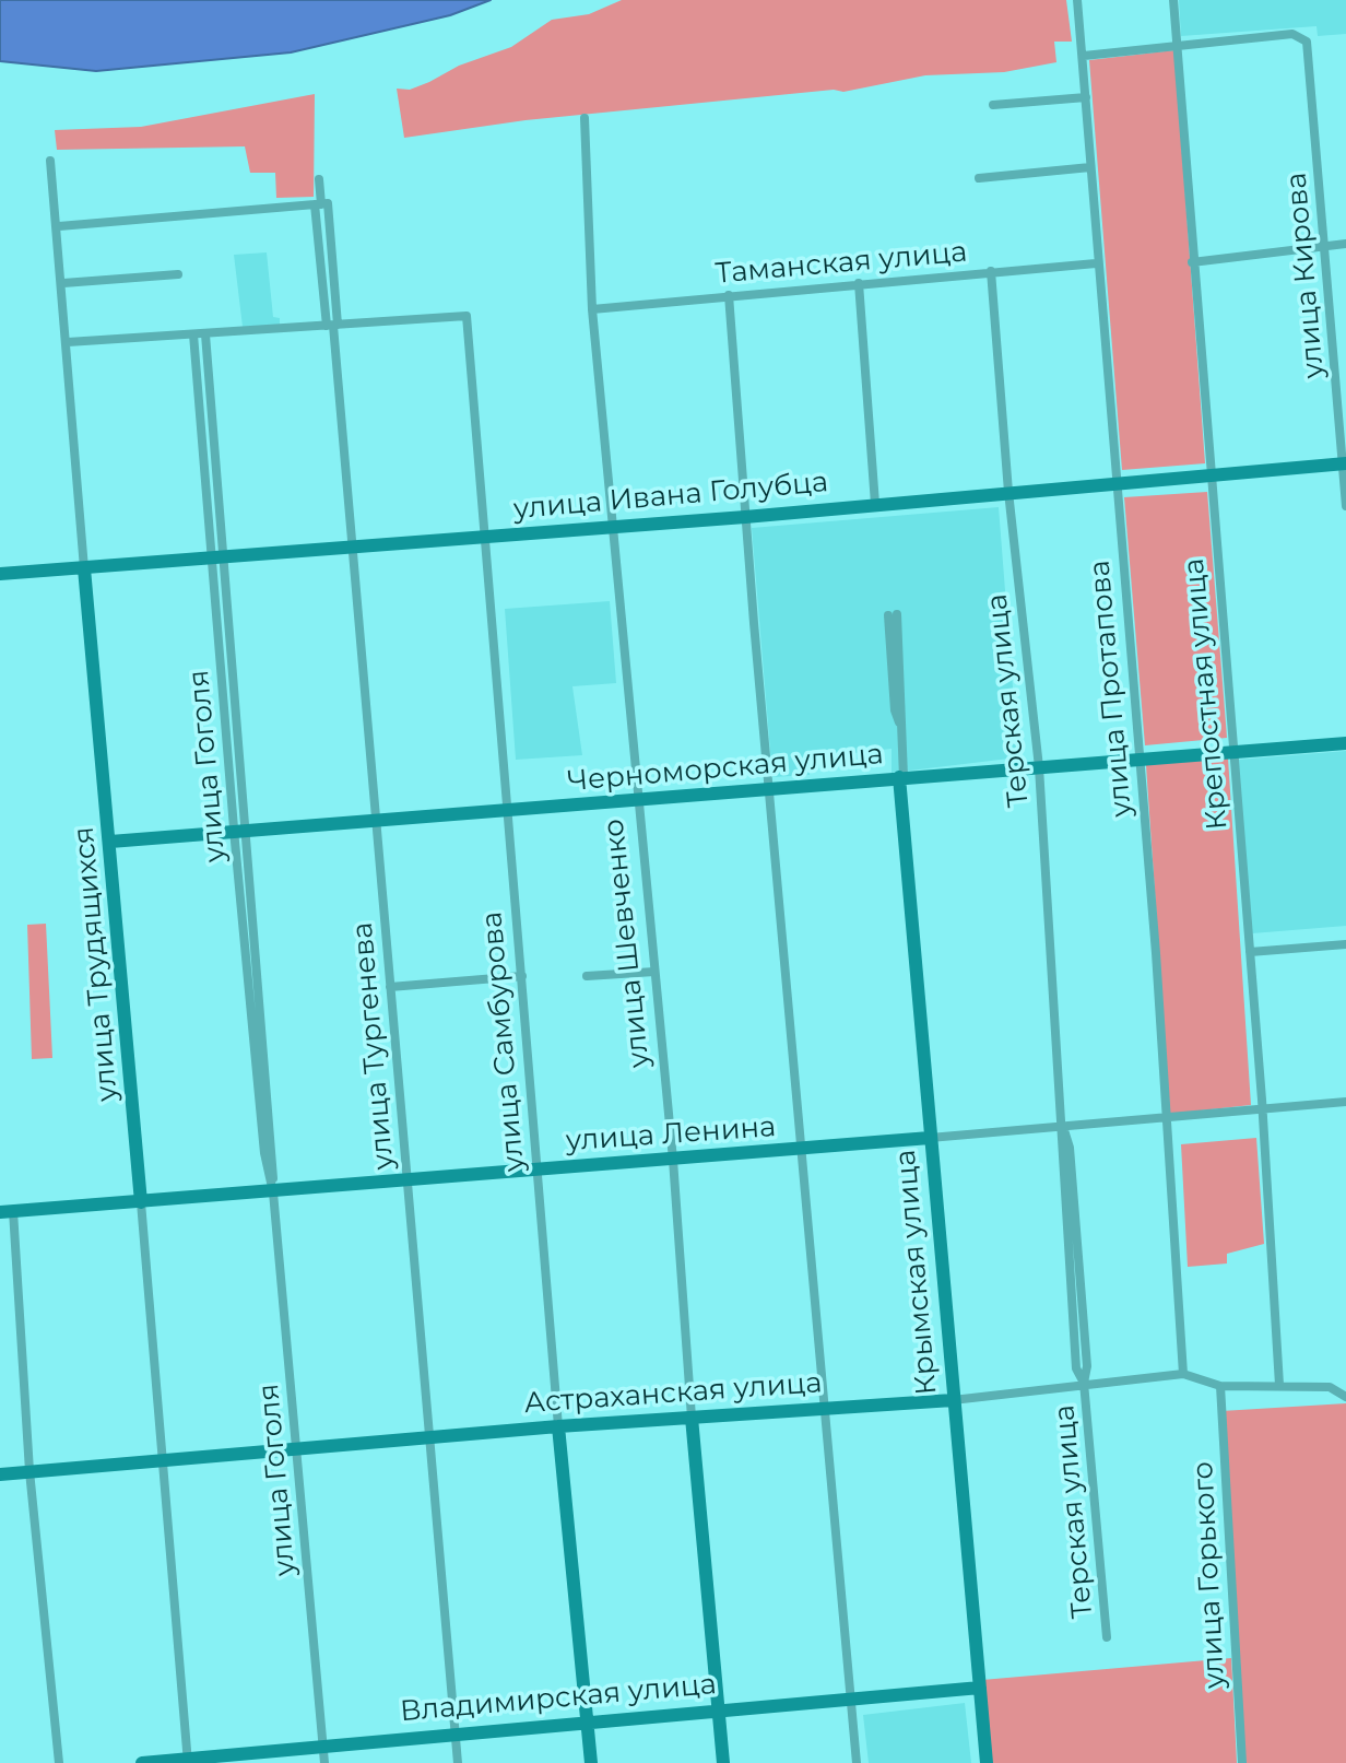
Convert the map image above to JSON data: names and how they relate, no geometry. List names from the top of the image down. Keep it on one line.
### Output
{"streets":{"street":["Таманская улица","улица Кирова","улица Ивана Голубца","улица Протапова","Крепостная улица","Терская улица","улица Гоголя","Черноморская улица","улица Шевченко","улица Трудящихся","улица Самбурова","улица Тургенева","улица Ленина","Крымская улица","Астраханская улица","улица Горького","Владимирская улица"]},"crossings":[["Таманская улица","улица Протапова"],["Таманская улица","Терская улица"],["Таманская улица","улица Шевченко"],["улица Кирова","улица Ивана Голубца"],["улица Кирова","Крепостная улица"],["улица Ивана Голубца","улица Протапова"],["улица Ивана Голубца","Крепостная улица"],["улица Ивана Голубца","Терская улица"],["улица Ивана Голубца","улица Гоголя"],["улица Ивана Голубца","улица Шевченко"],["улица Ивана Голубца","улица Трудящихся"],["улица Ивана Голубца","улица Самбурова"],["улица Ивана Голубца","улица Тургенева"],["улица Протапова","Черноморская улица"],["улица Протапова","улица Ленина"],["улица Протапова","Астраханская улица"],["Крепостная улица","Черноморская улица"],["Крепостная улица","улица Ленина"],["Крепостная улица","Астраханская улица"],["Терская улица","Черноморская улица"],["Терская улица","улица Ленина"],["Терская улица","Астраханская улица"],["улица Гоголя","Черноморская улица"],["улица Гоголя","улица Ленина"],["улица Гоголя","Астраханская улица"],["улица Гоголя","Владимирская улица"],["Черноморская улица","улица Шевченко"],["Черноморская улица","улица Трудящихся"],["Черноморская улица","улица Самбурова"],["Черноморская улица","улица Тургенева"],["Черноморская улица","Крымская улица"],["улица Шевченко","улица Ленина"],["улица Шевченко","Астраханская улица"],["улица Шевченко","Владимирская улица"],["улица Трудящихся","улица Ленина"],["улица Трудящихся","Астраханская улица"],["улица Трудящихся","Владимирская улица"],["улица Самбурова","улица Тургенева"],["улица Самбурова","улица Ленина"],["улица Самбурова","Астраханская улица"],["улица Самбурова","Владимирская улица"],["улица Тургенева","улица Ленина"],["улица Тургенева","Астраханская улица"],["улица Тургенева","Владимирская улица"],["улица Ленина","Крымская улица"],["Крымская улица","Астраханская улица"],["Крымская улица","Владимирская улица"],["Астраханская улица","улица Горького"]]}
